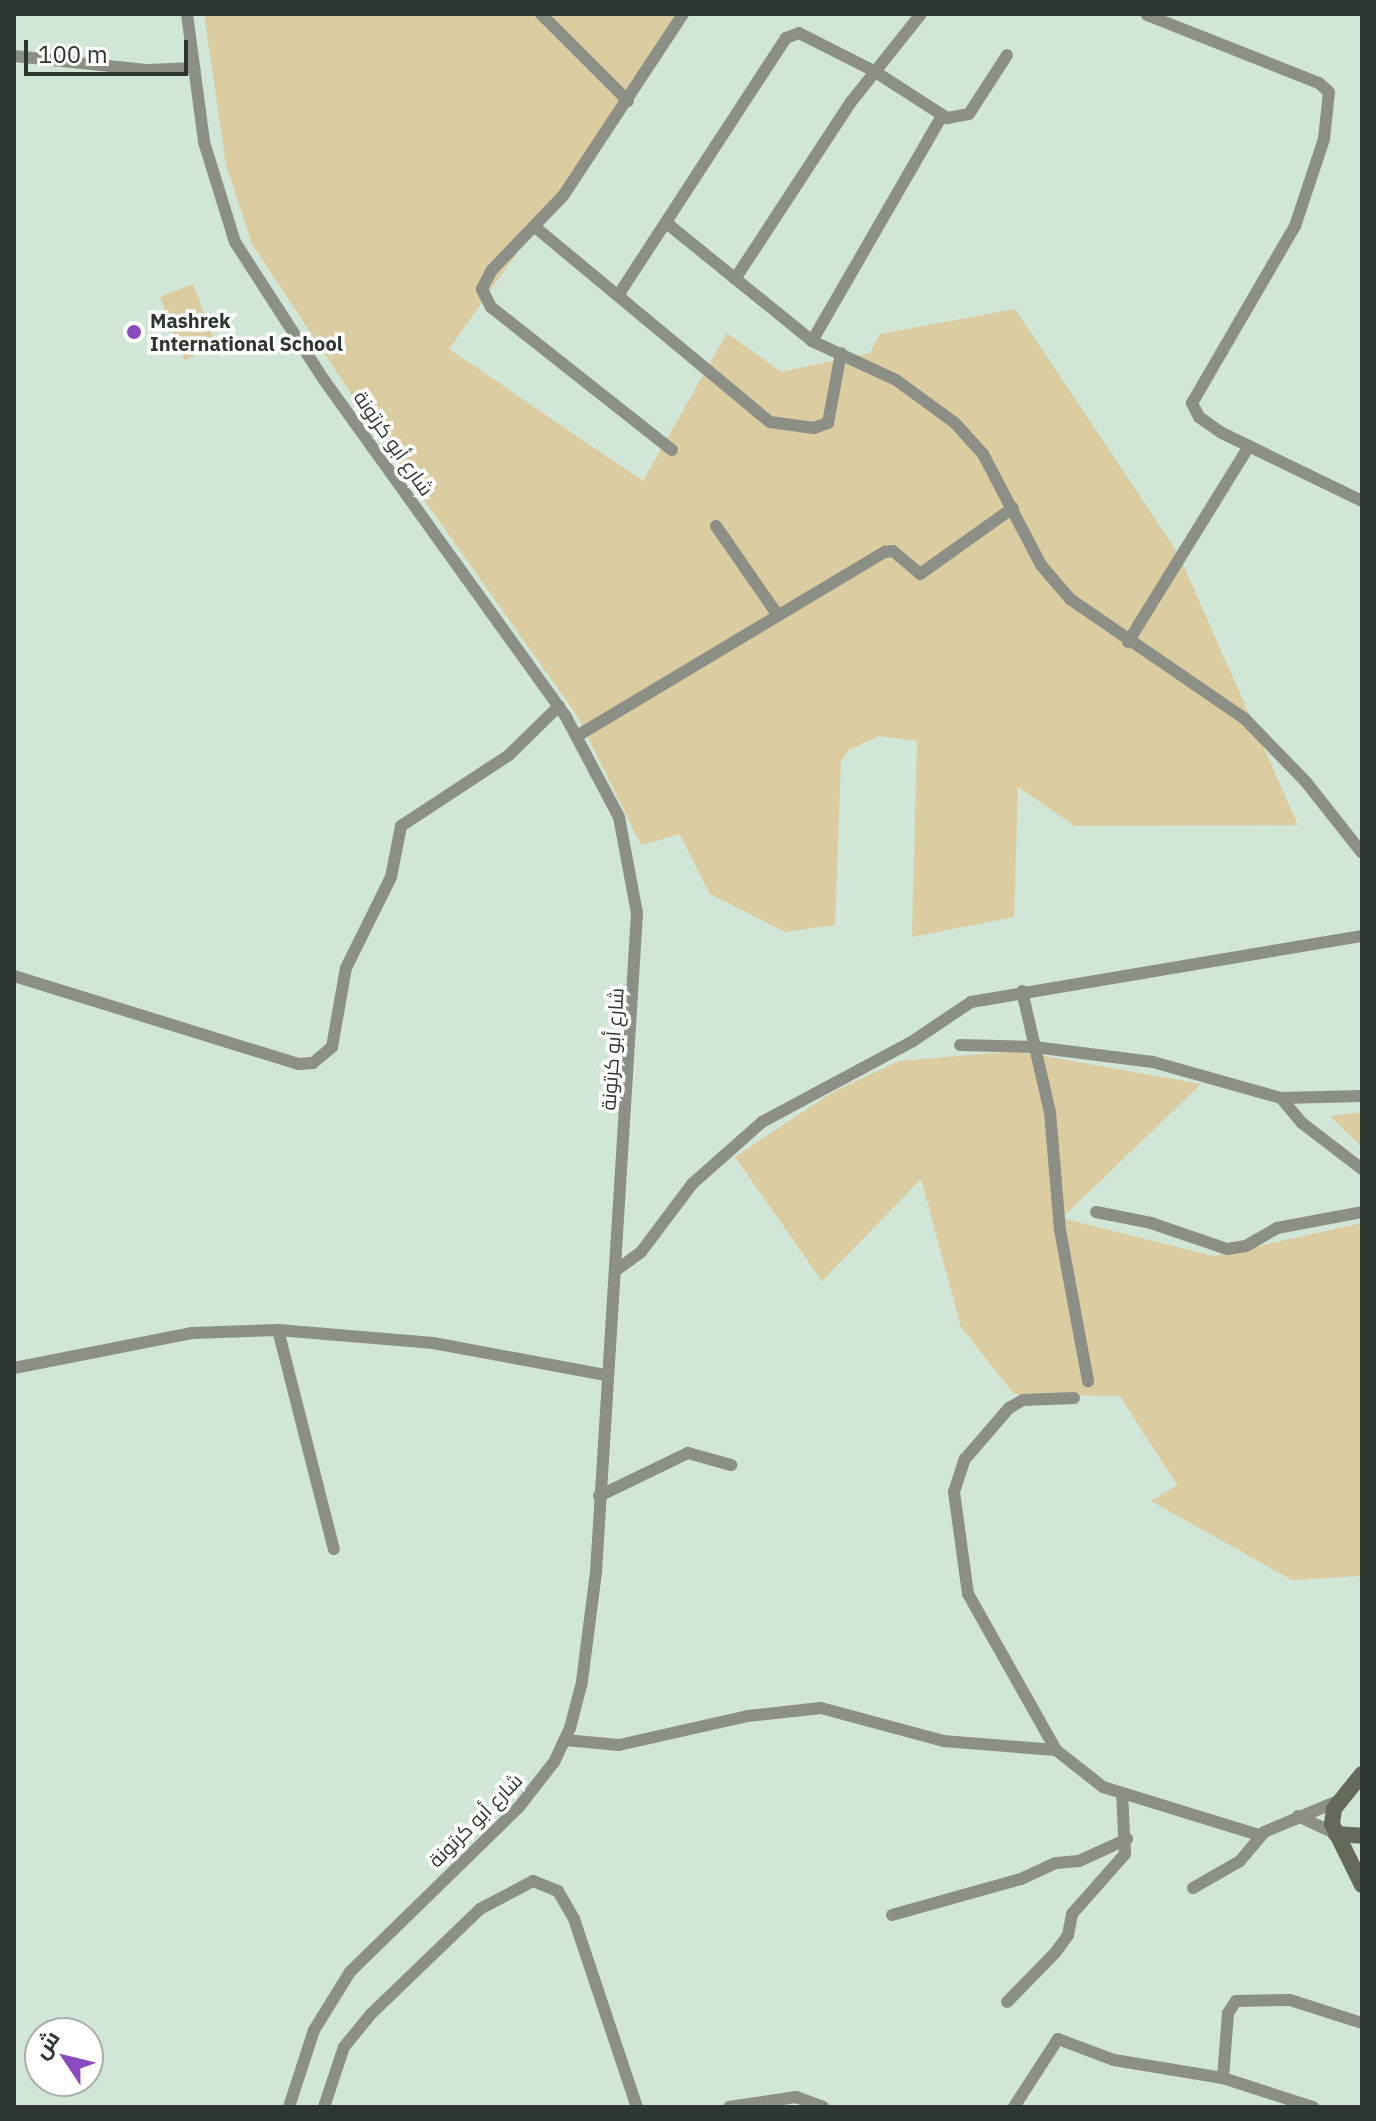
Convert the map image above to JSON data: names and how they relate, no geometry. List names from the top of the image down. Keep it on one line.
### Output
{"streets":{"street":["شارع أبو كرتونة"]},"places":["Mashrek International School"],"scale_bar":"100 m","north":"top left"}
